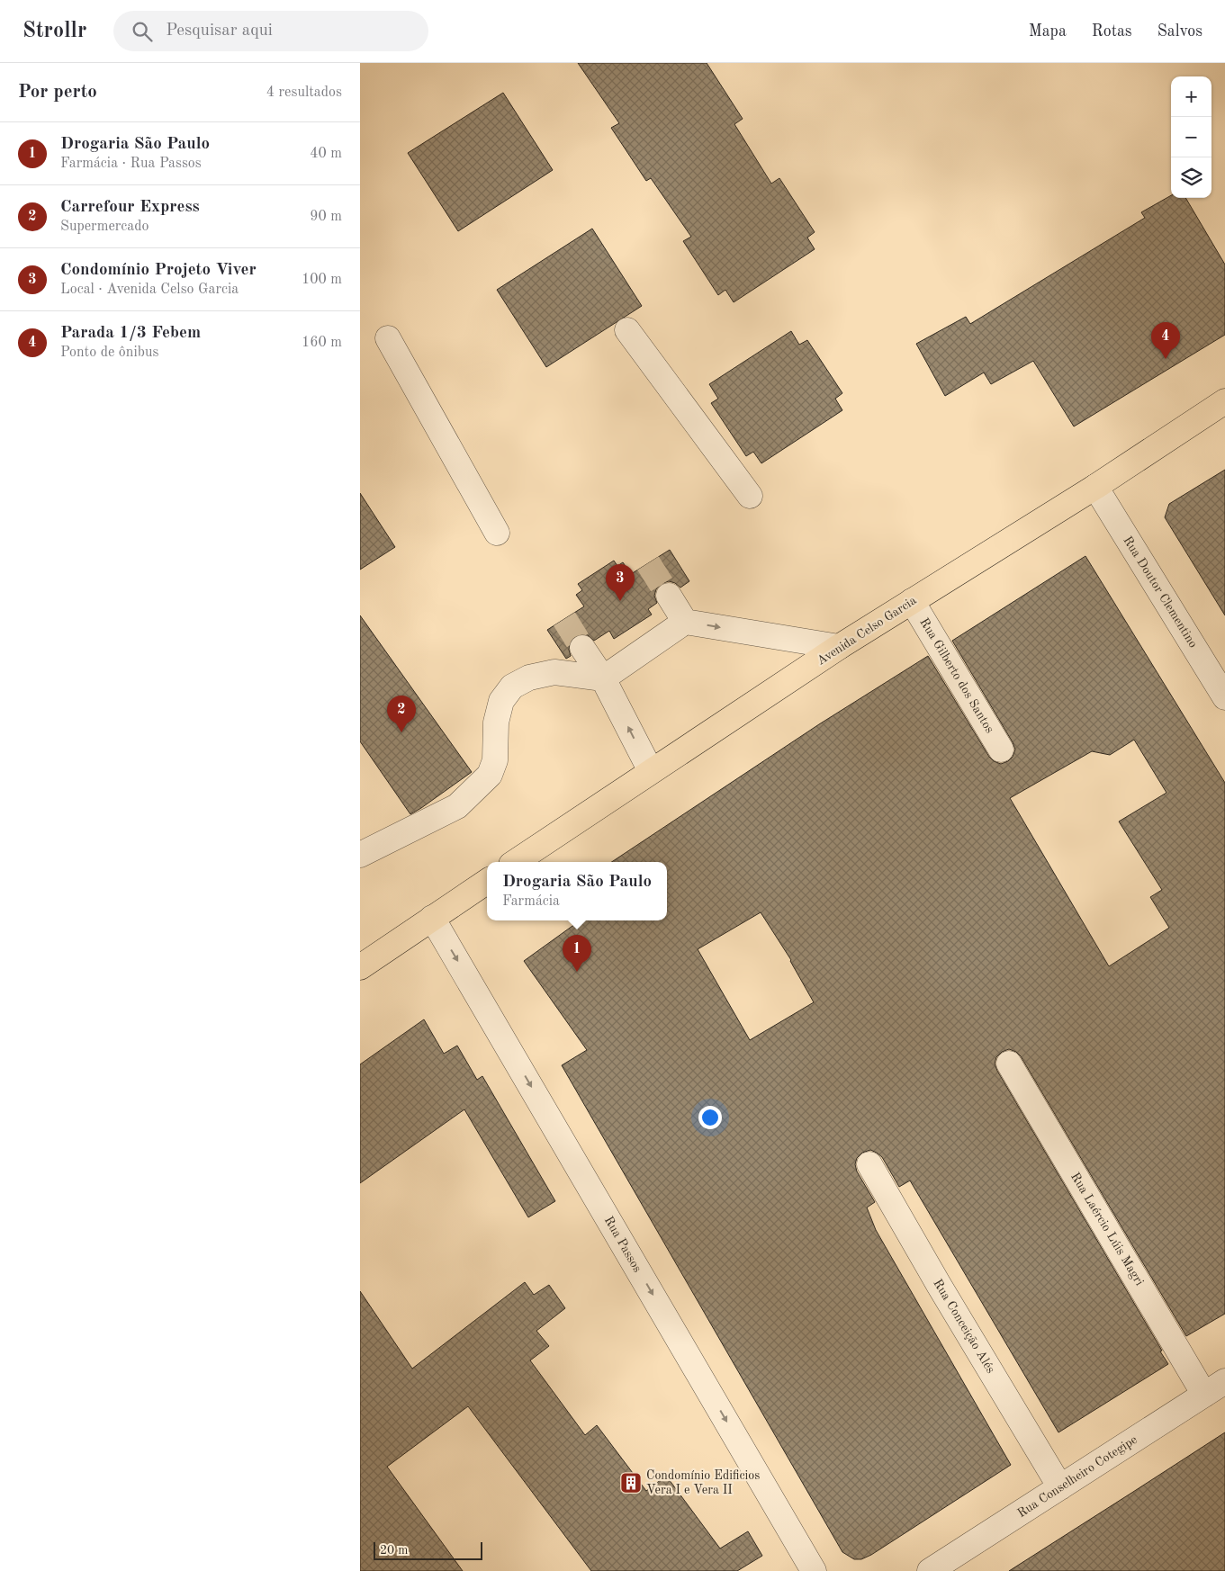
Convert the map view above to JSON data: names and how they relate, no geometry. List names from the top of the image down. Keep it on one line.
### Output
{"streets":{"main road":["Avenida Celso Garcia"],"street":["Rua Doutor Clementino","Rua Gilberto dos Santos","Rua Laércio Lúis Magri","Rua Passos","Rua Conceição Alés","Rua Conselheiro Cotegipe"]},"crossings":[["Rua Doutor Clementino","Avenida Celso Garcia"],["Avenida Celso Garcia","Rua Gilberto dos Santos"],["Rua Laércio Lúis Magri","Rua Conselheiro Cotegipe"],["Rua Conceição Alés","Rua Conselheiro Cotegipe"]],"one_way":["Rua Passos"],"places":{"building":["Condomínio Edificios Vera I e Vera II"]},"scale_bar":"20 m","page":{"header":"Strollr","search":"Pesquisar aqui","nav":["Mapa","Rotas","Salvos"],"heading":["Por perto","4 resultados"],"map_buttons":["+","−"],"list":[{"mark":"1","name":"Drogaria São Paulo","note":"Farmácia · Rua Passos","value":"40 m"},{"mark":"2","name":"Carrefour Express","note":"Supermercado","value":"90 m"},{"mark":"3","name":"Condomínio Projeto Viver","note":"Local · Avenida Celso Garcia","value":"100 m"},{"mark":"4","name":"Parada 1/3 Febem","note":"Ponto de ônibus","value":"160 m"}],"pins":["4","3","2","1"],"popup":["Drogaria São Paulo","Farmácia"],"scale":"20 m"}}
